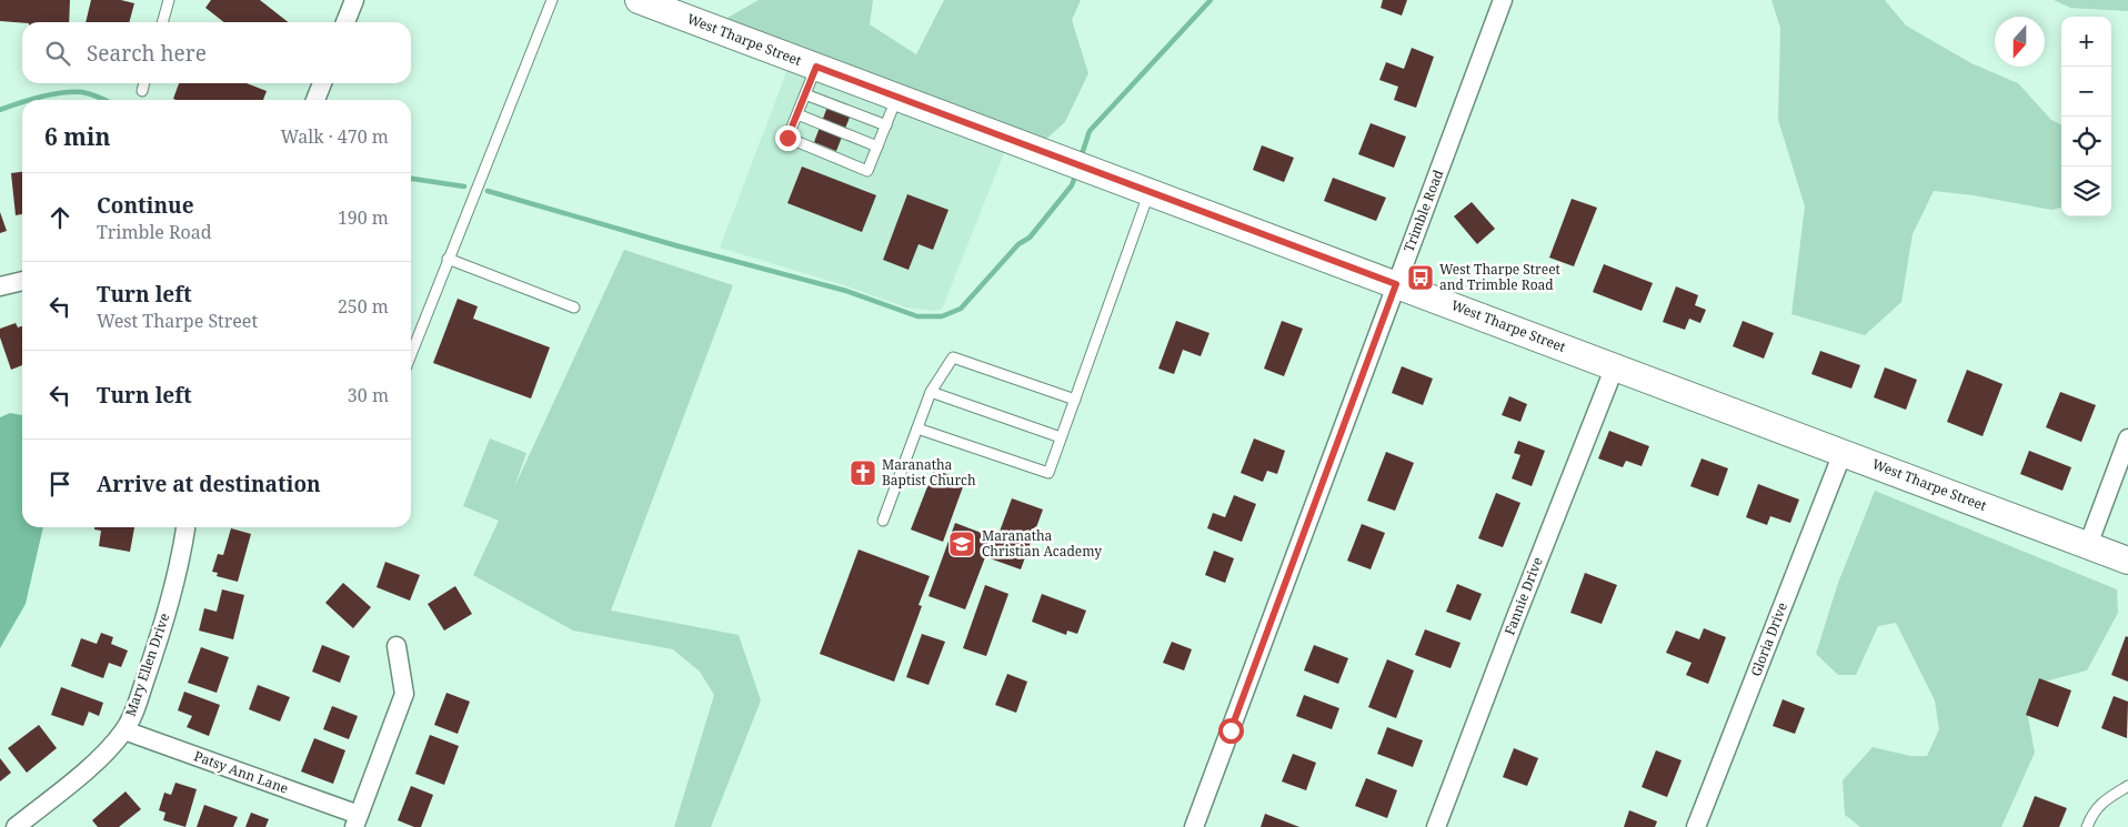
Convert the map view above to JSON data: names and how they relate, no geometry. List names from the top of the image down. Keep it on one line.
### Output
{"streets":{"main road":["West Tharpe Street"],"street":["Trimble Road","Fannie Drive","Gloria Drive","Mary Ellen Drive","Patsy Ann Lane"]},"crossings":[["West Tharpe Street","Trimble Road"],["West Tharpe Street","Fannie Drive"],["West Tharpe Street","Gloria Drive"],["Mary Ellen Drive","Patsy Ann Lane"]],"places":{"bus stop":["West Tharpe Street and Trimble Road"],"church":["Maranatha Baptist Church"],"school or university":["Maranatha Christian Academy"]},"north":"bottom","page":{"map_buttons":["+","−"],"search":"Search here","heading":["6 min","Walk · 470 m"],"list":[["Continue","Trimble Road","190 m"],["Turn left","West Tharpe Street","250 m"],["Turn left","30 m"],"Arrive at destination"]}}
